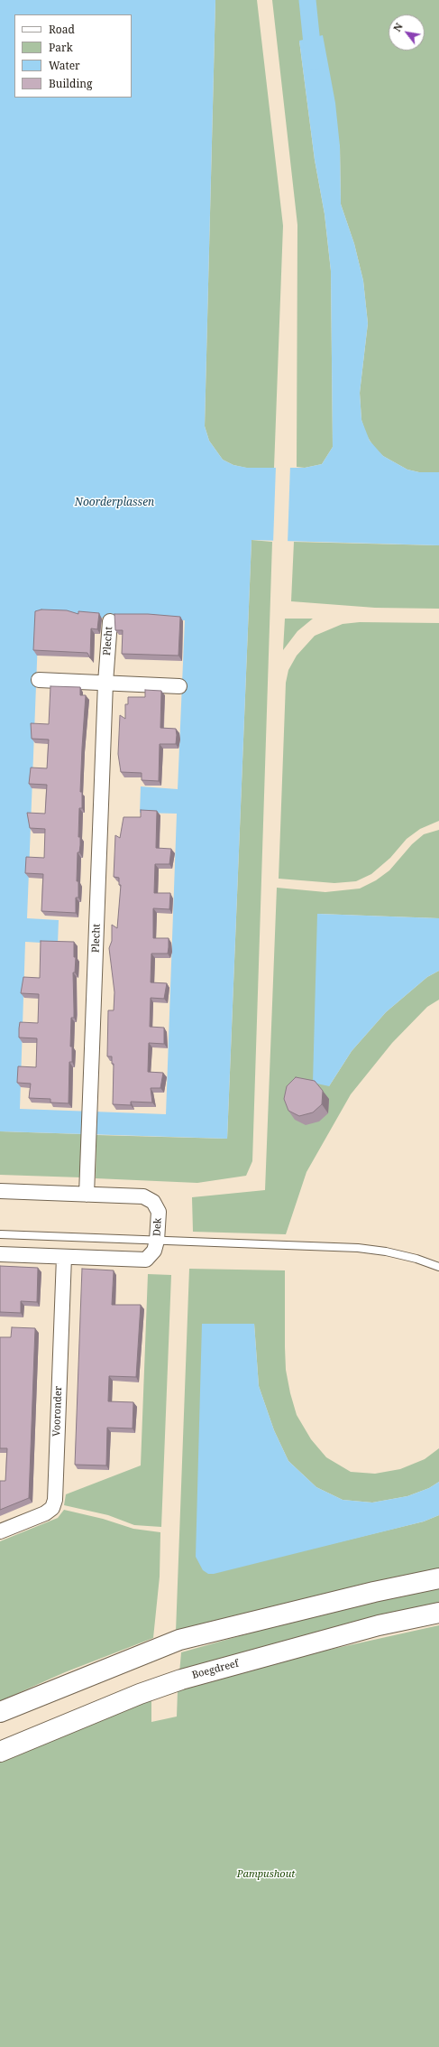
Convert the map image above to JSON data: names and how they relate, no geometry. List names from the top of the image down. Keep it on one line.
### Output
{"streets":{"street":["Plecht","Dek","Vooronder","Boegdreef"]},"crossings":[["Plecht","Dek"],["Dek","Vooronder"]],"water":["Noorderplassen"],"parks":["Pampushout"],"legend":["Road","Park","Water","Building"],"north":"top left"}
